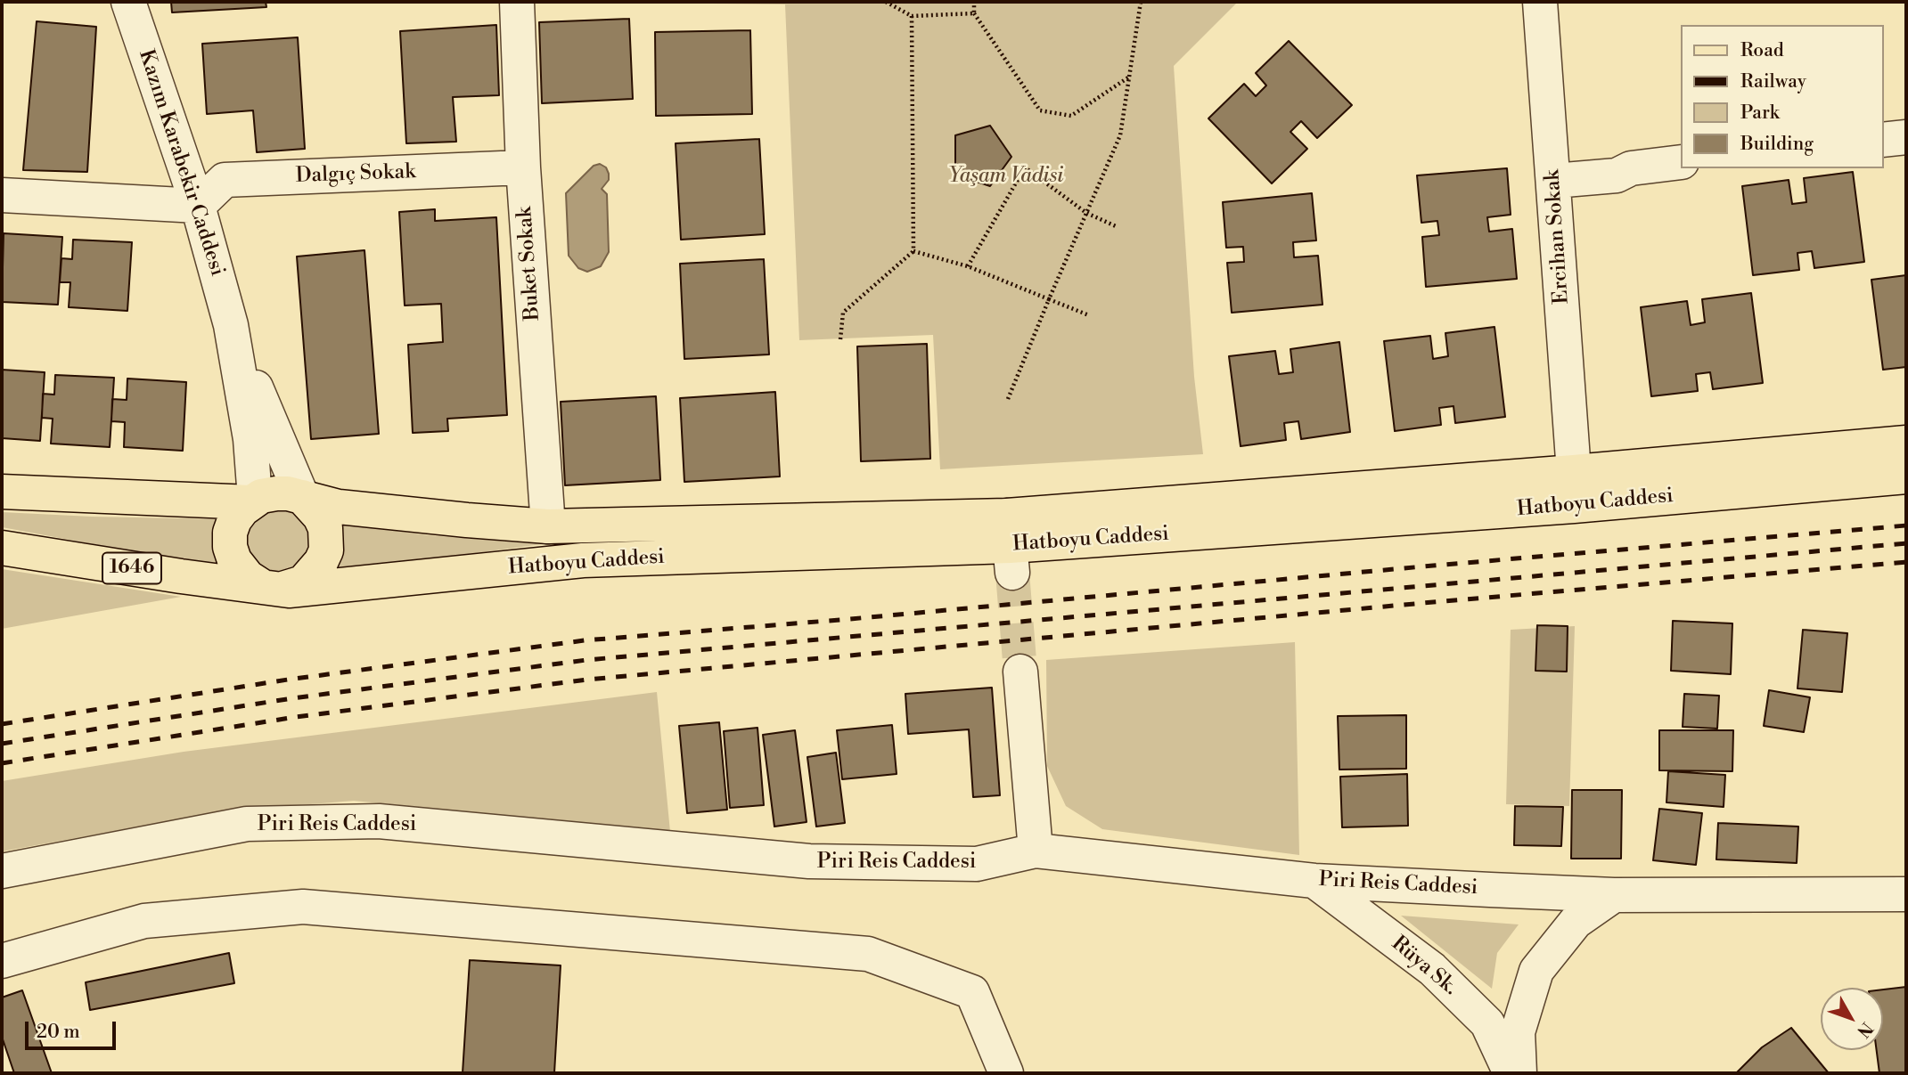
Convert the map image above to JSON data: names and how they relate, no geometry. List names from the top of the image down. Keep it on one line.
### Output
{"streets":{"main road":["Hatboyu Caddesi","1646"],"street":["Kazım Karabekir Caddesi","Dalgıç Sokak","Ercihan Sokak","Buket Sokak","Piri Reis Caddesi","Rüya Sk."]},"crossings":[["Kazım Karabekir Caddesi","Dalgıç Sokak"],["Dalgıç Sokak","Buket Sokak"],["Ercihan Sokak","Hatboyu Caddesi"],["Buket Sokak","Hatboyu Caddesi"],["Piri Reis Caddesi","Rüya Sk."]],"parks":["Yaşam Vadisi"],"legend":["Road","Railway","Park","Building"],"scale_bar":"20 m","north":"bottom right"}
